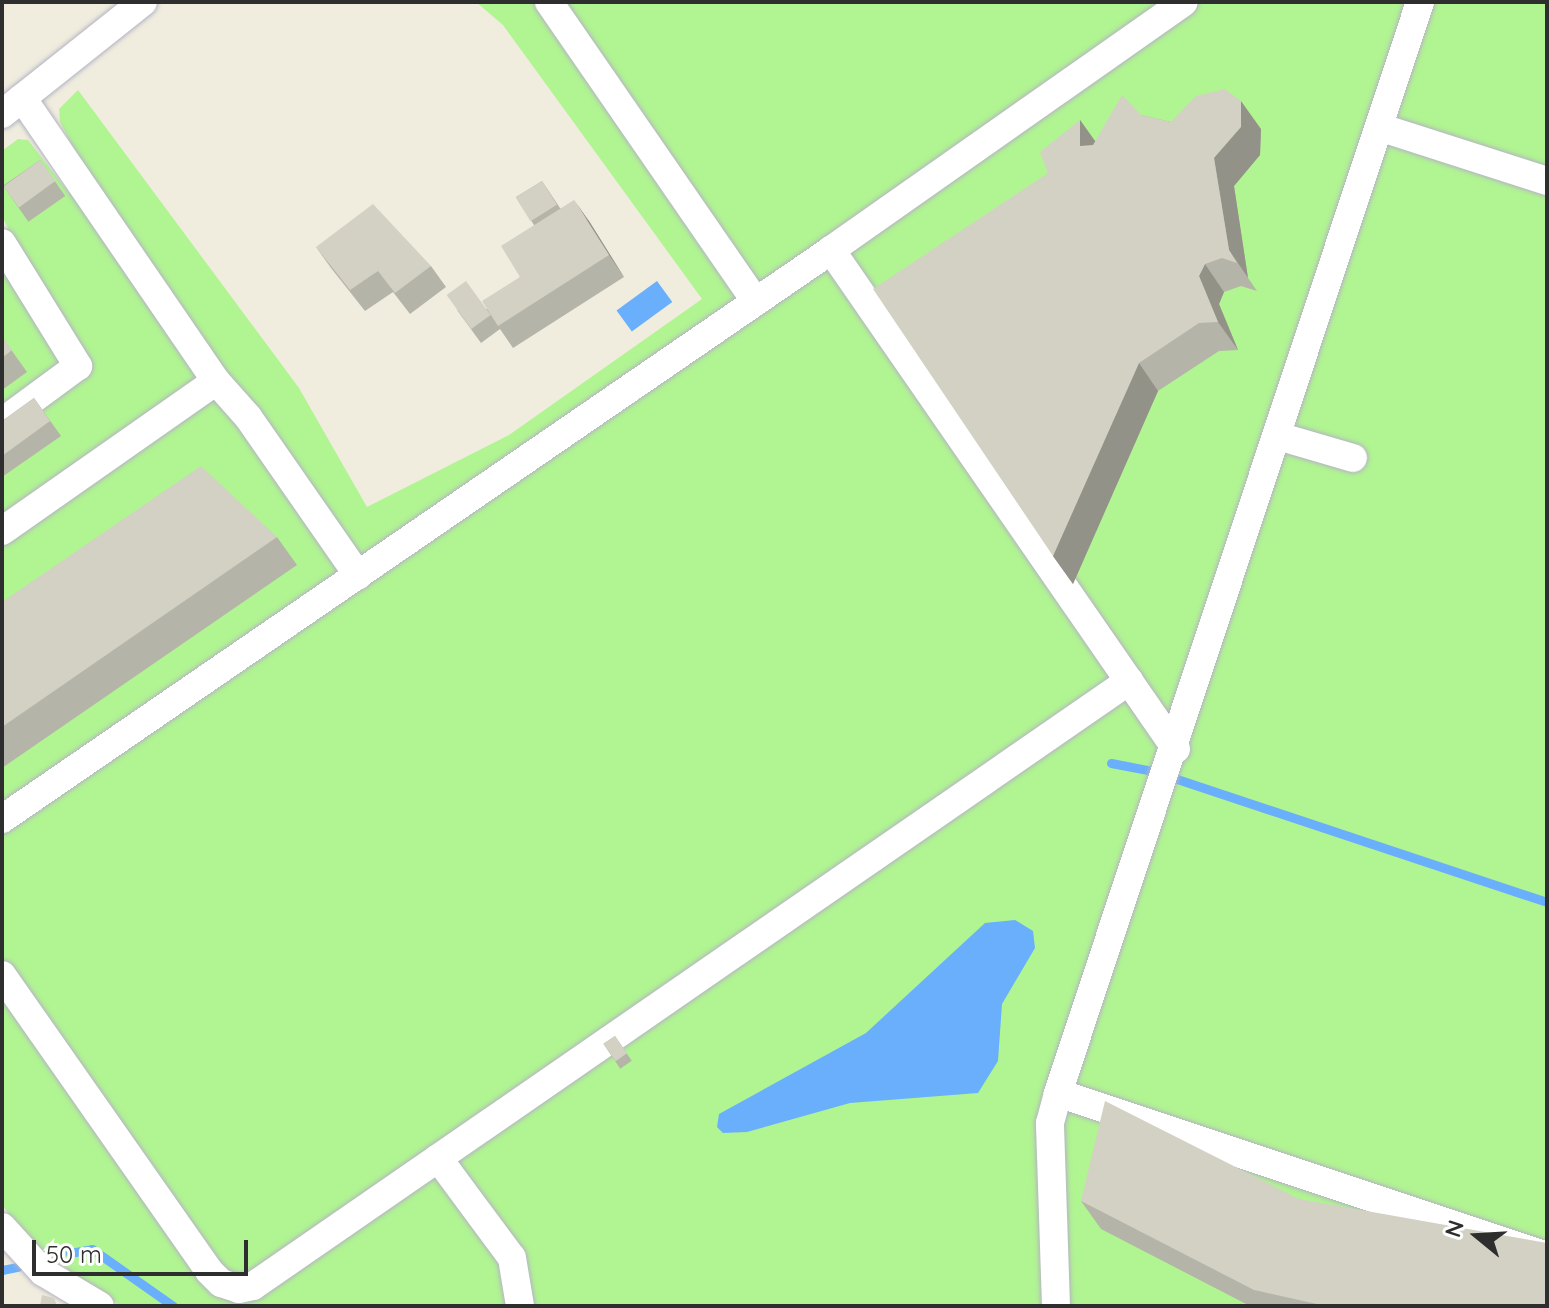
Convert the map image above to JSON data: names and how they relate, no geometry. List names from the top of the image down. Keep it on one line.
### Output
{"scale_bar":"50 m","north":"left"}
